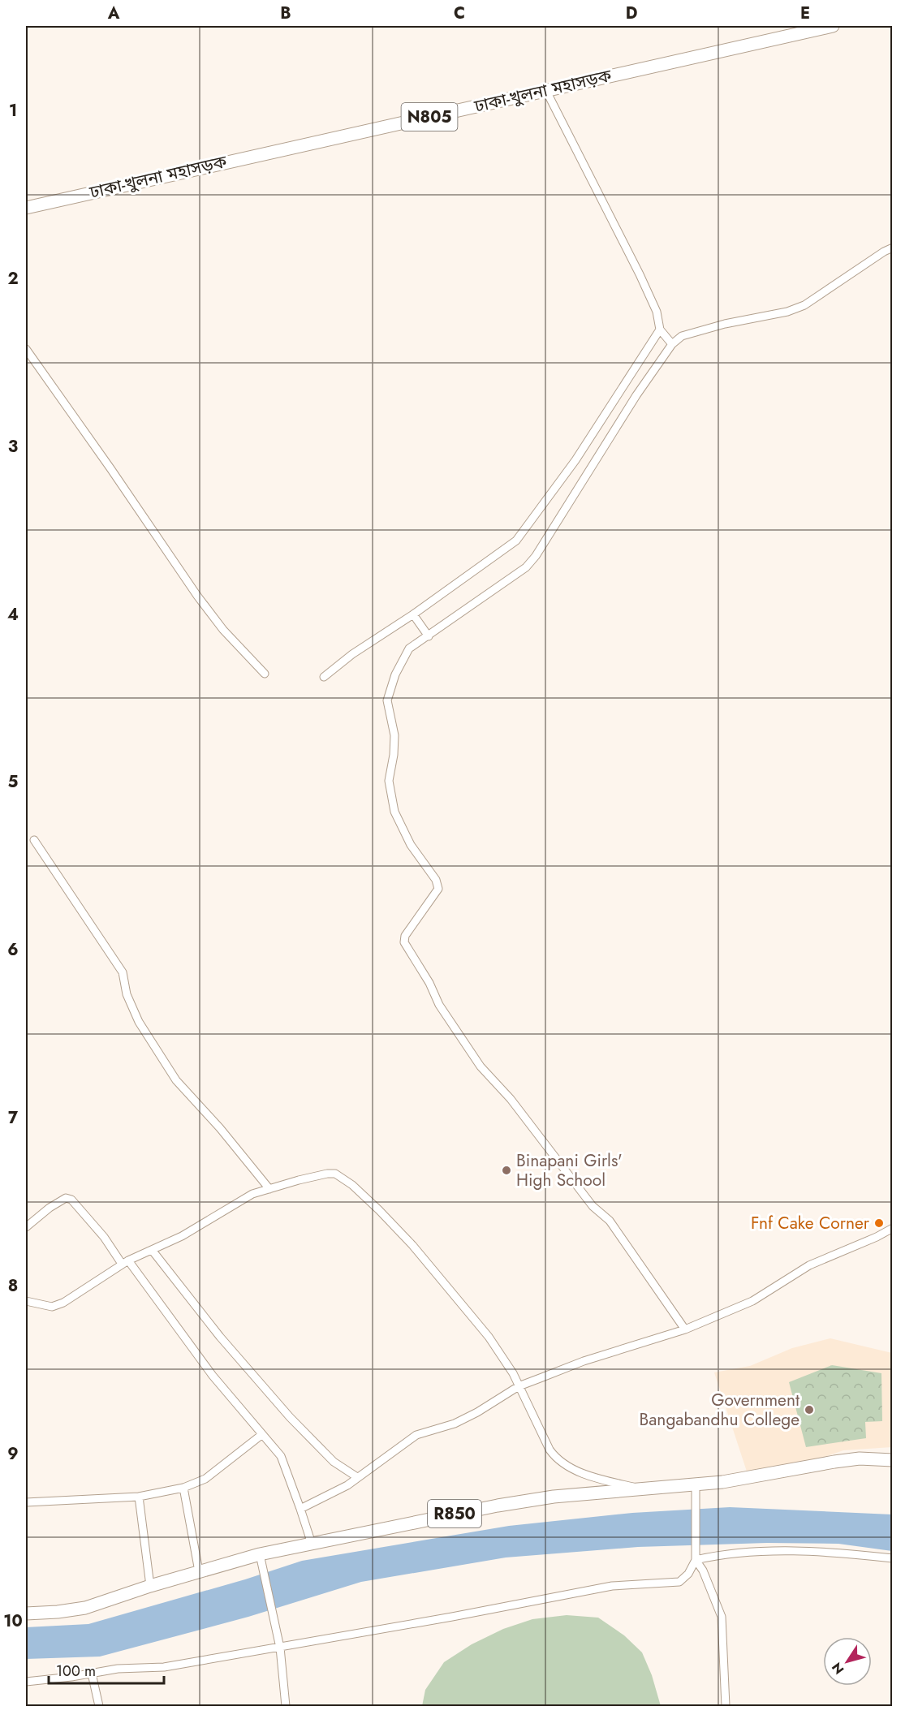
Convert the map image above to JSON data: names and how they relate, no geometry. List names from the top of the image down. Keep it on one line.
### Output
{"streets":{"main road":["ঢাকা-খুলনা মহাসড়ক","N805","R850"]},"places":["Binapani Girls' High School","Fnf Cake Corner","Government Bangabandhu College"],"scale_bar":"100 m","north":"bottom left","grid":{"columns":["A","B","C","D","E"],"rows":["1","2","3","4","5","6","7","8","9","10"]}}
